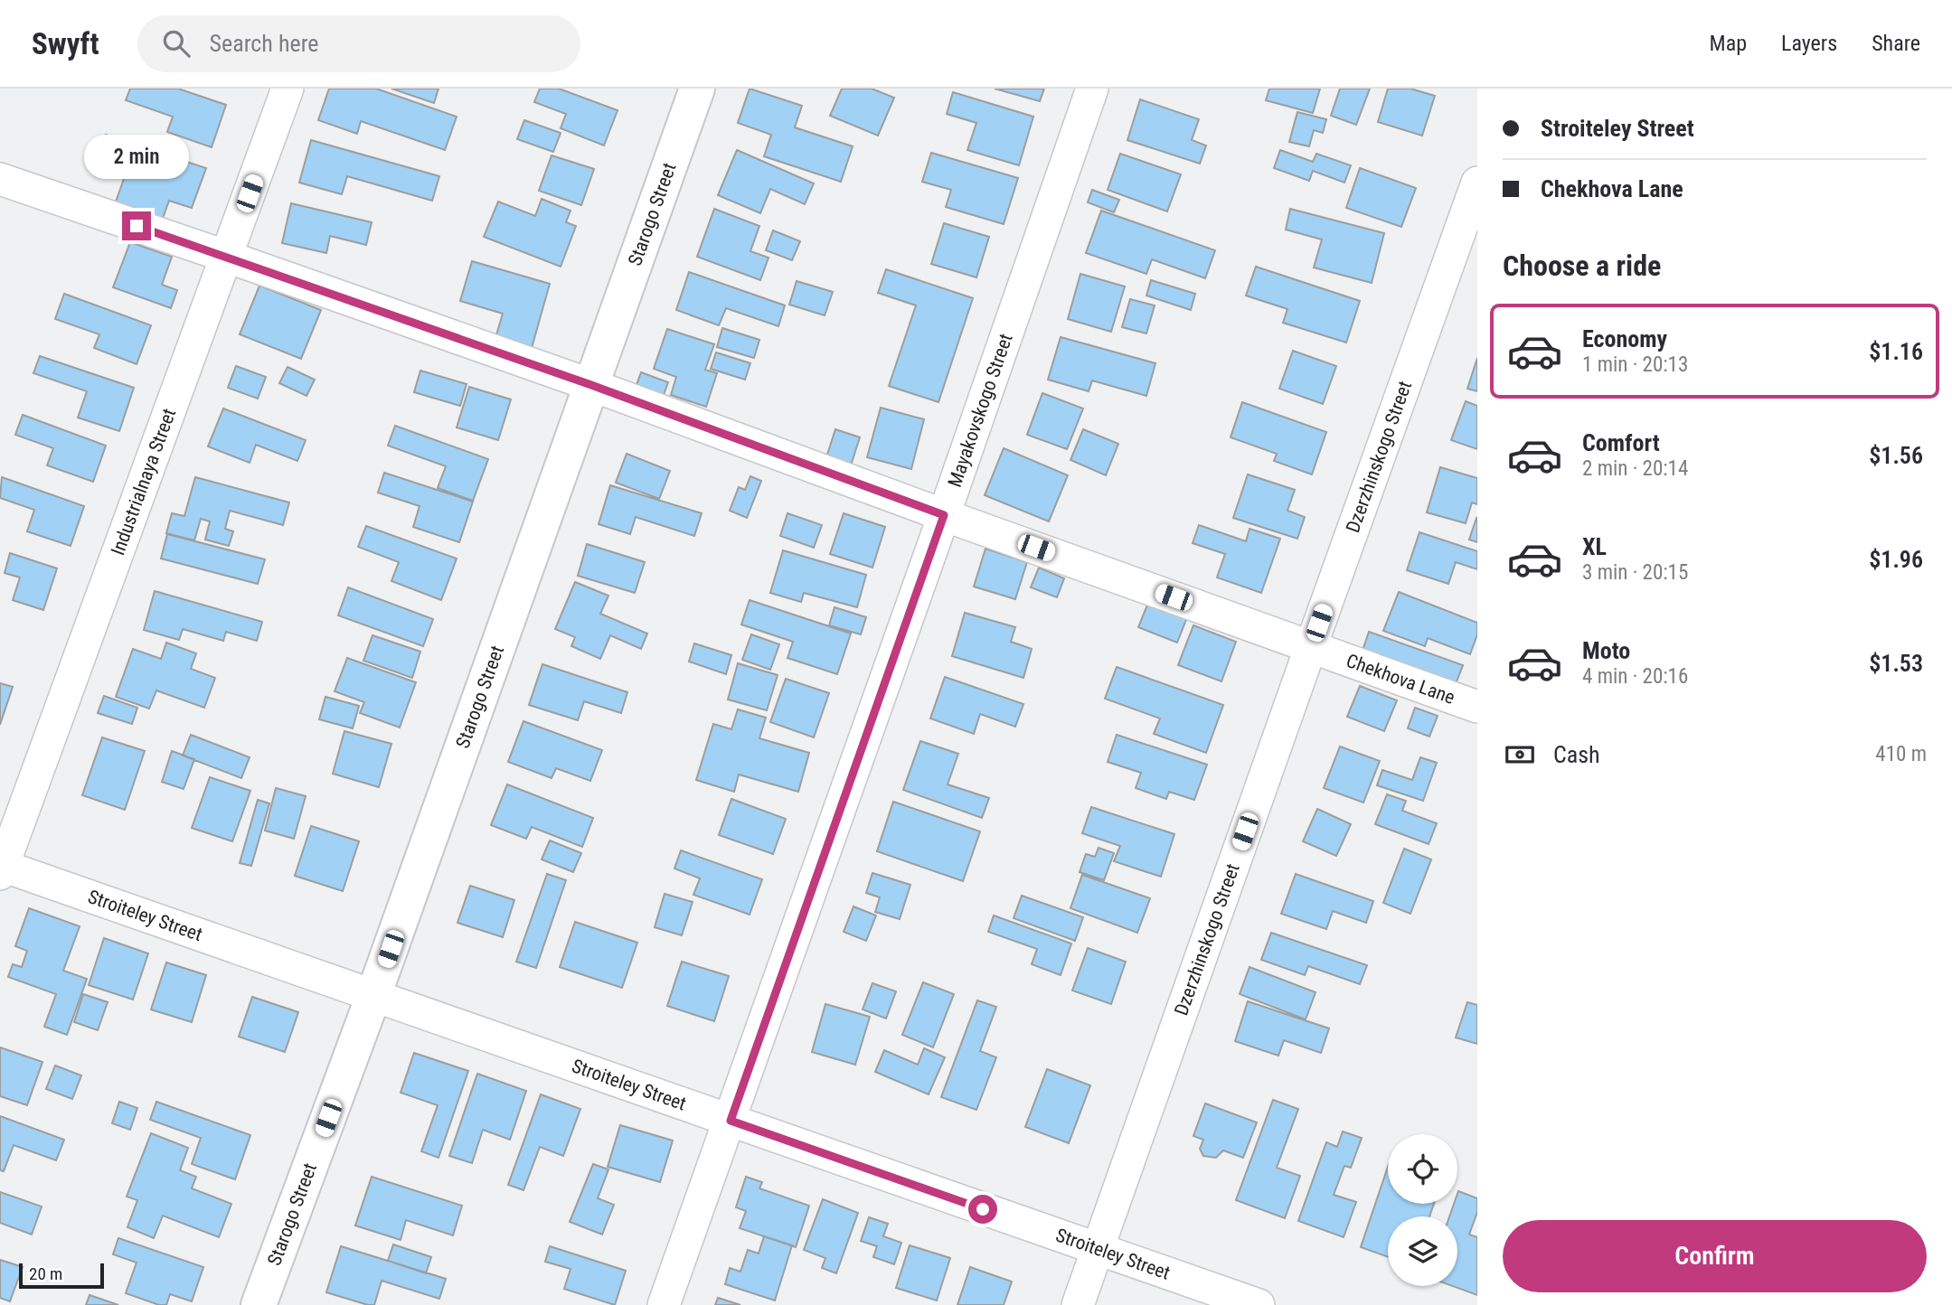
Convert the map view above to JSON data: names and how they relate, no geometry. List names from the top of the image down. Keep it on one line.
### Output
{"streets":{"street":["Starogo Street","Mayakovskogo Street","Dzerzhinskogo Street","Industrialnaya Street","Chekhova Lane","Stroiteley Street"]},"crossings":[["Starogo Street","Chekhova Lane"],["Starogo Street","Stroiteley Street"],["Mayakovskogo Street","Chekhova Lane"],["Mayakovskogo Street","Stroiteley Street"],["Dzerzhinskogo Street","Chekhova Lane"],["Dzerzhinskogo Street","Stroiteley Street"],["Industrialnaya Street","Chekhova Lane"],["Industrialnaya Street","Stroiteley Street"]],"scale_bar":"20 m","page":{"header":"Swyft","search":"Search here","nav":["Map","Layers","Share"],"banner":["Stroiteley Street","Chekhova Lane"],"bubble":"2 min","heading":"Choose a ride","list":[{"name":"Economy","note":"1 min · 20:13","value":"$1.16"},{"name":"Comfort","note":"2 min · 20:14","value":"$1.56"},{"name":"XL","note":"3 min · 20:15","value":"$1.96"},{"name":"Moto","note":"4 min · 20:16","value":"$1.53"}],"pay":["Cash","410 m"],"buttons":"Confirm","scale":"20 m"}}
